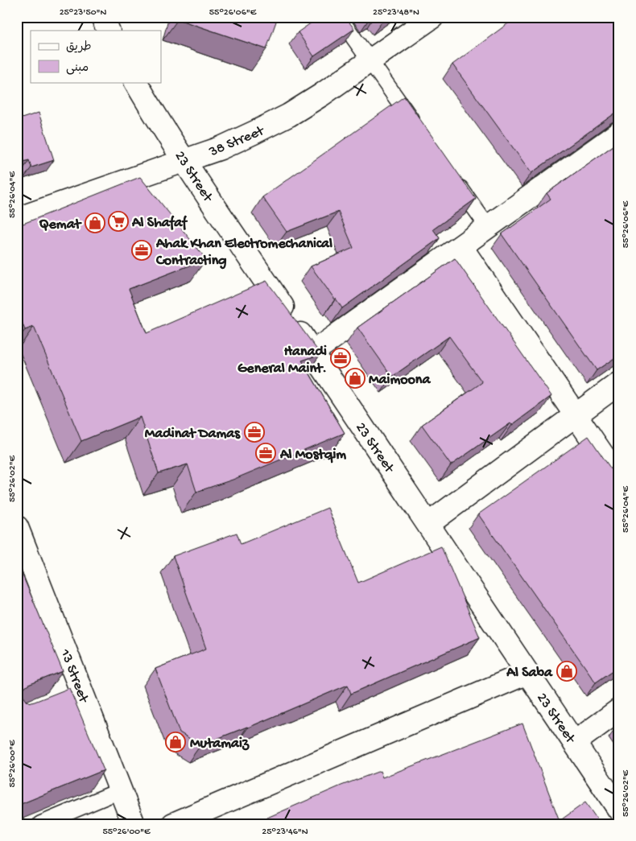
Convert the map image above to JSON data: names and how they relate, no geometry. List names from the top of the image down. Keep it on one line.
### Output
{"streets":{"street":["38 Street","23 Street","13 Street"]},"crossings":[["38 Street","23 Street"]],"places":{"supermarket":["Al Shafaf"],"shop":["Qemat","Maimoona","Al Saba","Mutamaiz"],"office":["Ahak Khan Electromechanical Contracting","Hanadi General Maint.","Madinat Damas","Al Mostqim"]},"legend":["طريق","مبنى"],"coordinates":["25°23'50\"N","55°26'06\"E","25°23'48\"N","55°26'04\"E","55°26'02\"E","55°26'00\"E","25°23'46\"N"]}
